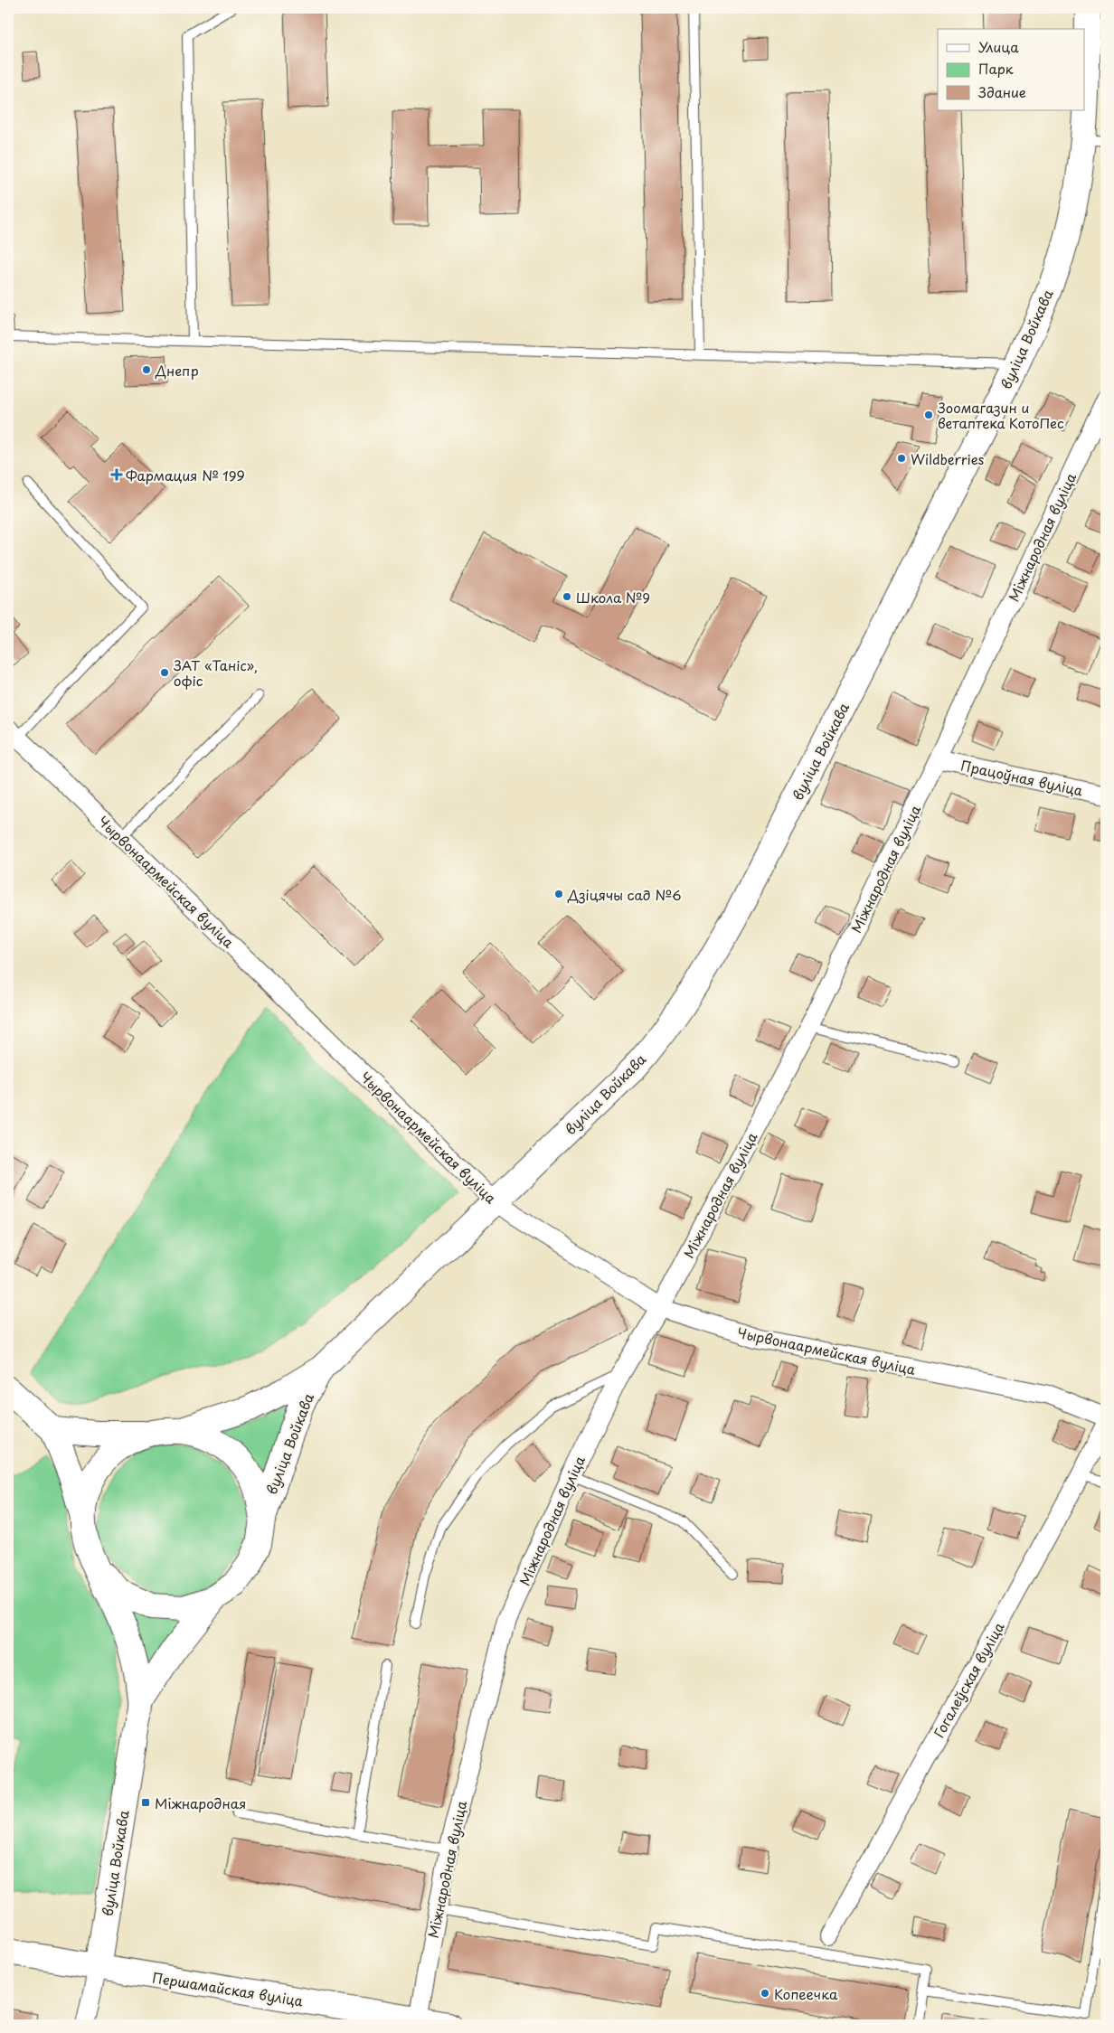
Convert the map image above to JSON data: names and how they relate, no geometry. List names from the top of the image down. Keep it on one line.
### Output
{"streets":{"main road":["вуліца Войкава","Першамайская вуліца"],"street":["Міжнародная вуліца","Працоўная вуліца","Чырвонаармейская вуліца","Гогалеўская вуліца"]},"crossings":[["вуліца Войкава","Чырвонаармейская вуліца"],["вуліца Войкава","Першамайская вуліца"],["Міжнародная вуліца","Працоўная вуліца"],["Міжнародная вуліца","Чырвонаармейская вуліца"],["Міжнародная вуліца","Першамайская вуліца"]],"places":{"other":["Днепр","Зоомагазин и ветаптека КотоПес","Wildberries","Школа №9","ЗАТ «Таніс», офіс","Дзіцячы сад №6","Копеечка"],"health":["Фармация № 199"],"transit":["Міжнародная"]},"legend":["Улица","Парк","Здание"]}
